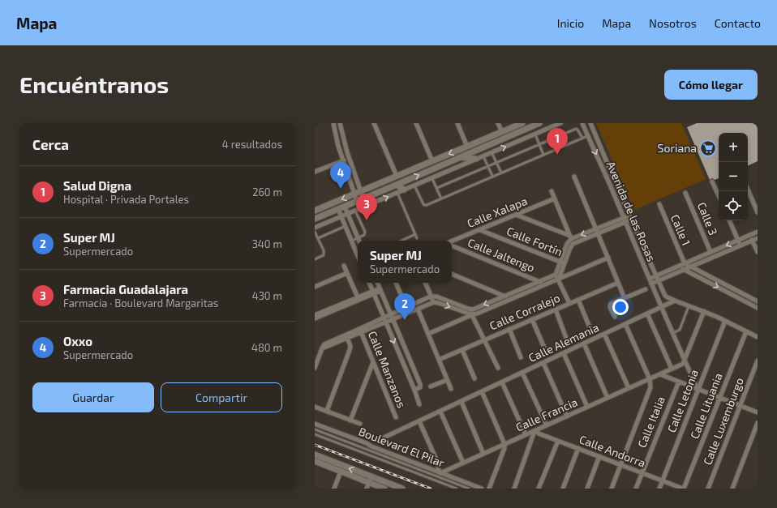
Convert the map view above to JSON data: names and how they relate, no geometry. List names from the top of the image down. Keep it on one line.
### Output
{"streets":{"street":["Avenida de las Rosas","Calle Xalapa","Calle 3","Calle 1","Calle Fortín","Calle Jaltengo","Calle Corralejo","Calle Alemania","Calle Manzanos","Calle Letonia","Calle Lituania","Calle Francia","Calle Luxemburgo","Calle Italia","Boulevard El Pilar","Calle Andorra"]},"crossings":[["Avenida de las Rosas","Calle Alemania"],["Avenida de las Rosas","Calle Letonia"],["Avenida de las Rosas","Calle Francia"],["Calle Xalapa","Calle Fortín"],["Calle Letonia","Calle Andorra"],["Calle Lituania","Calle Andorra"],["Calle Francia","Boulevard El Pilar"],["Calle Francia","Calle Andorra"],["Calle Italia","Calle Andorra"]],"places":{"supermarket":["Soriana"]},"page":{"header":"Mapa","nav":["Inicio","Mapa","Nosotros","Contacto"],"buttons":["Cómo llegar",["Guardar","Compartir"]],"title":"Encuéntranos","heading":["Cerca","4 resultados"],"pins":["1","4","3","2"],"map_buttons":["+","−"],"list":[{"mark":"1","name":"Salud Digna","note":"Hospital · Privada Portales","value":"260 m"},{"mark":"2","name":"Super MJ","note":"Supermercado","value":"340 m"},{"mark":"3","name":"Farmacia Guadalajara","note":"Farmacia · Boulevard Margaritas","value":"430 m"},{"mark":"4","name":"Oxxo","note":"Supermercado","value":"480 m"}],"popup":["Super MJ","Supermercado"]}}
